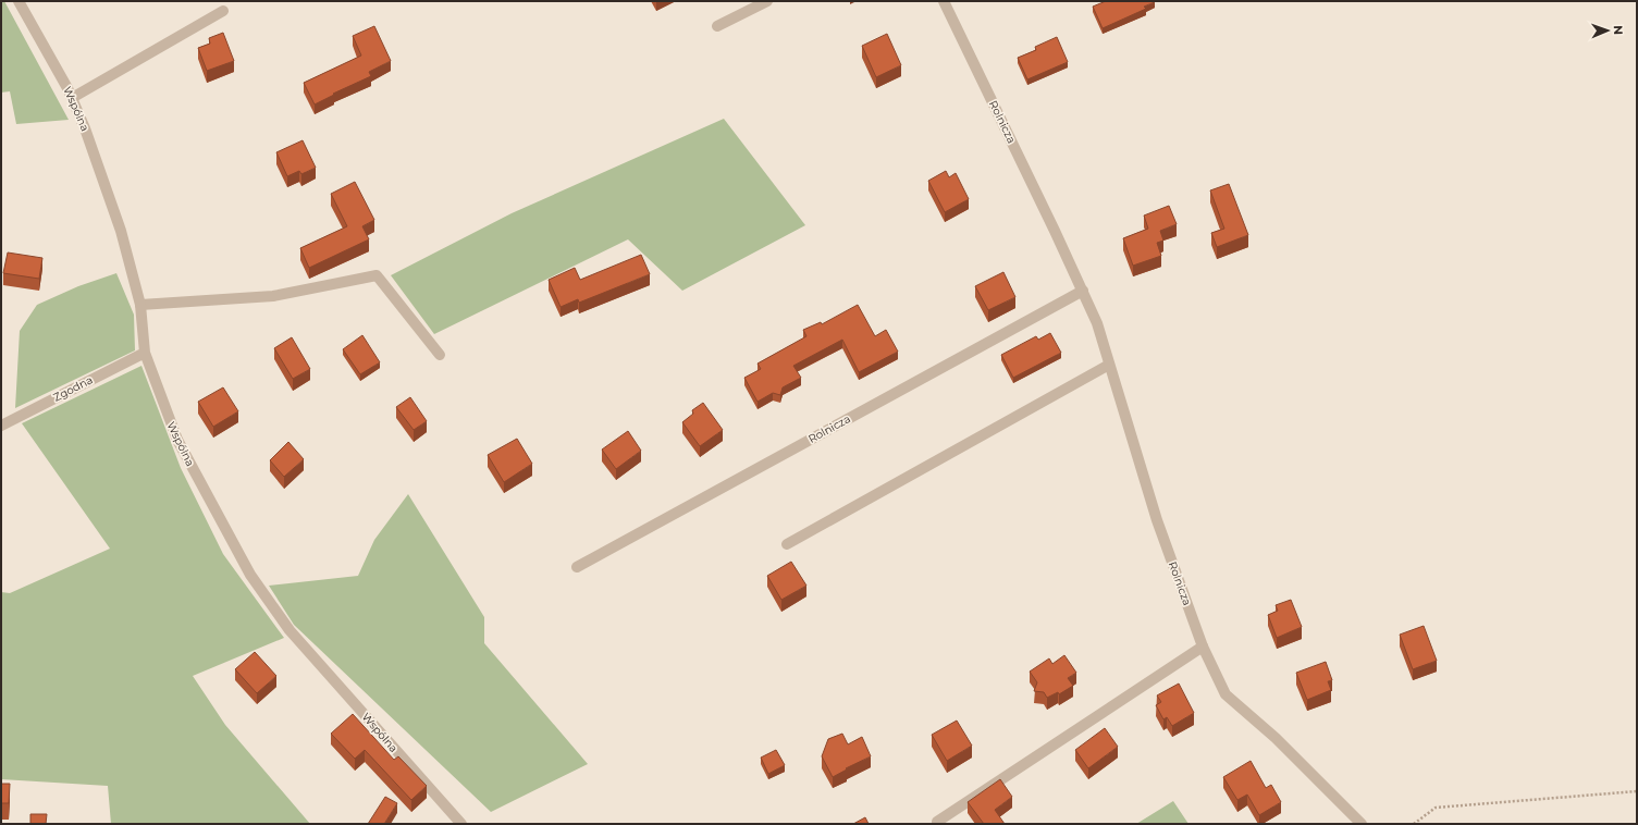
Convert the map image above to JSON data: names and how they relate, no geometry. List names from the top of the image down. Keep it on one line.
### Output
{"streets":{"street":["Wspólna","Rolnicza","Zgodna"]},"crossings":[["Wspólna","Zgodna"]],"north":"right"}
